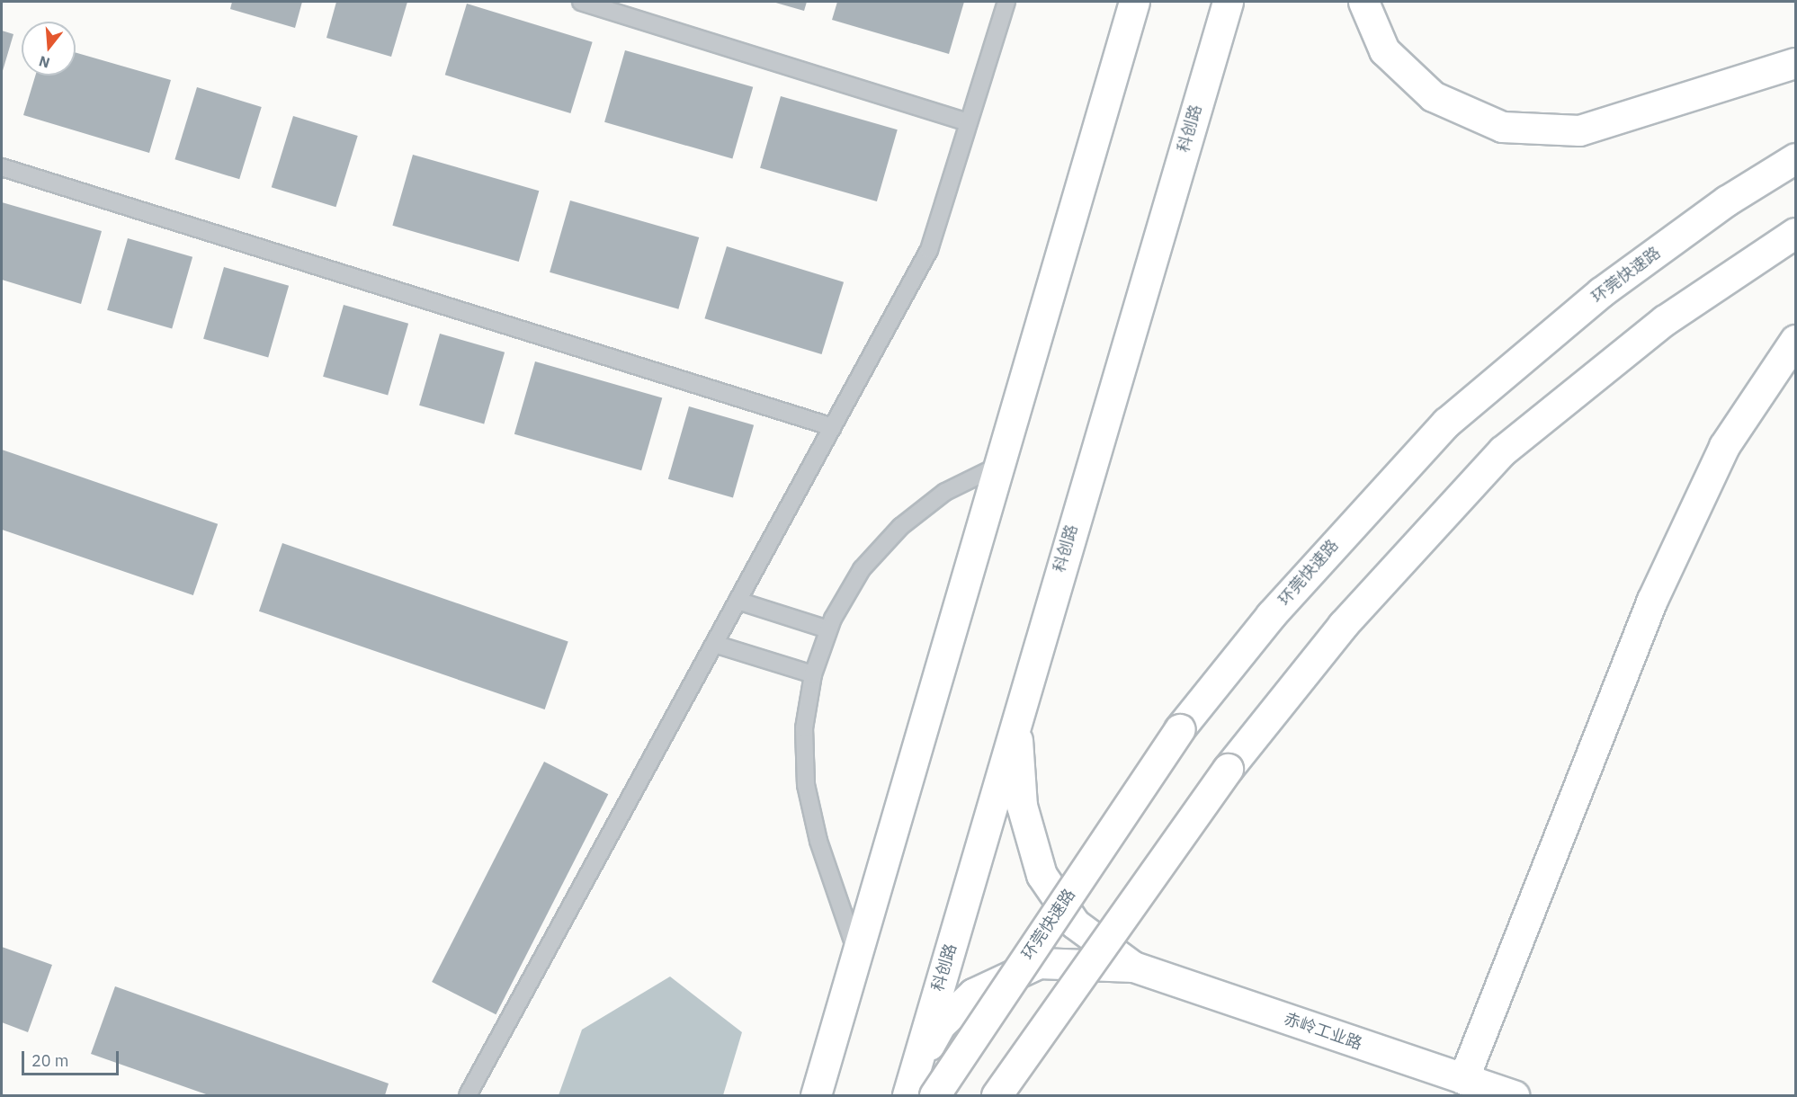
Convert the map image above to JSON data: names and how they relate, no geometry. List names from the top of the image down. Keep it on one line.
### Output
{"streets":{"main road":["科创路","环莞快速路","赤岭工业路"]},"scale_bar":"20 m","north":"bottom"}
